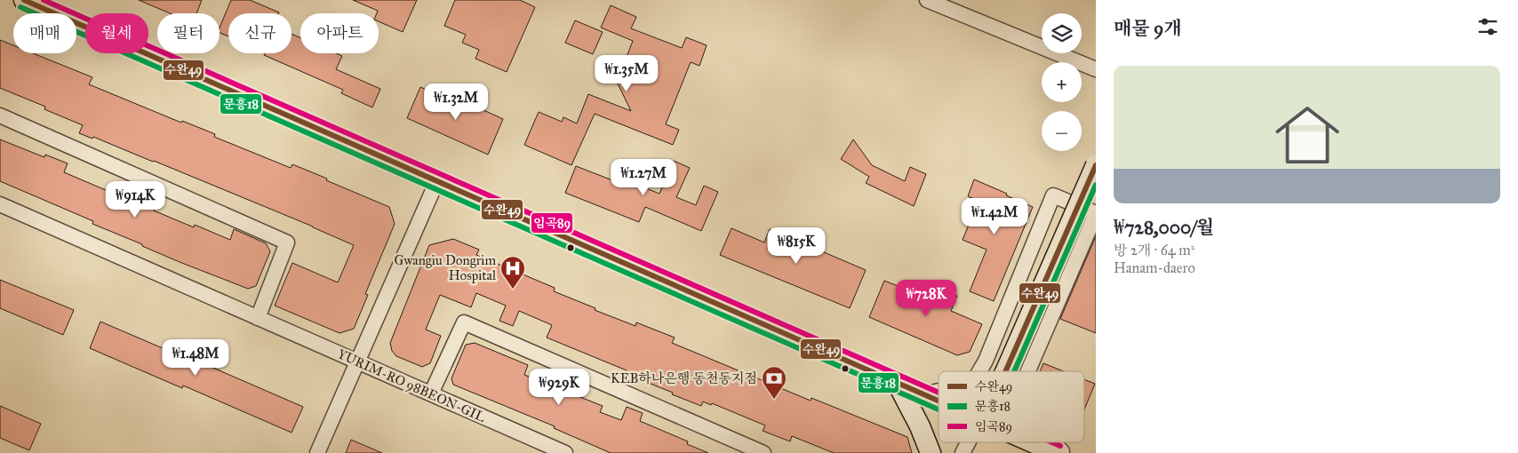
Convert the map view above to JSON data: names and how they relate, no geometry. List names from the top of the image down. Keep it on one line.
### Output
{"streets":{"street":["YURIM-RO 98BEON-GIL"]},"places":{"hospital":["Gwangiu Dongrim Hospital"],"bank":["KEB하나은행 동천동지점"]},"lines":["transit line 수완49","transit line 임곡89","transit line 문흥18"],"legend":["수완49","문흥18","임곡89"],"page":{"heading":"매물 9개","map_buttons":["+","−"],"chip":["매매","월세","필터","신규","아파트"],"list":[{"name":"₩728,000/월","note":"방 2개 · 64 m² · Hanam-daero"}],"price":["₩1.35M","₩1.32M","₩1.27M","₩914K","₩1.42M","₩815K","₩728K","₩1.48M","₩929K"]}}
